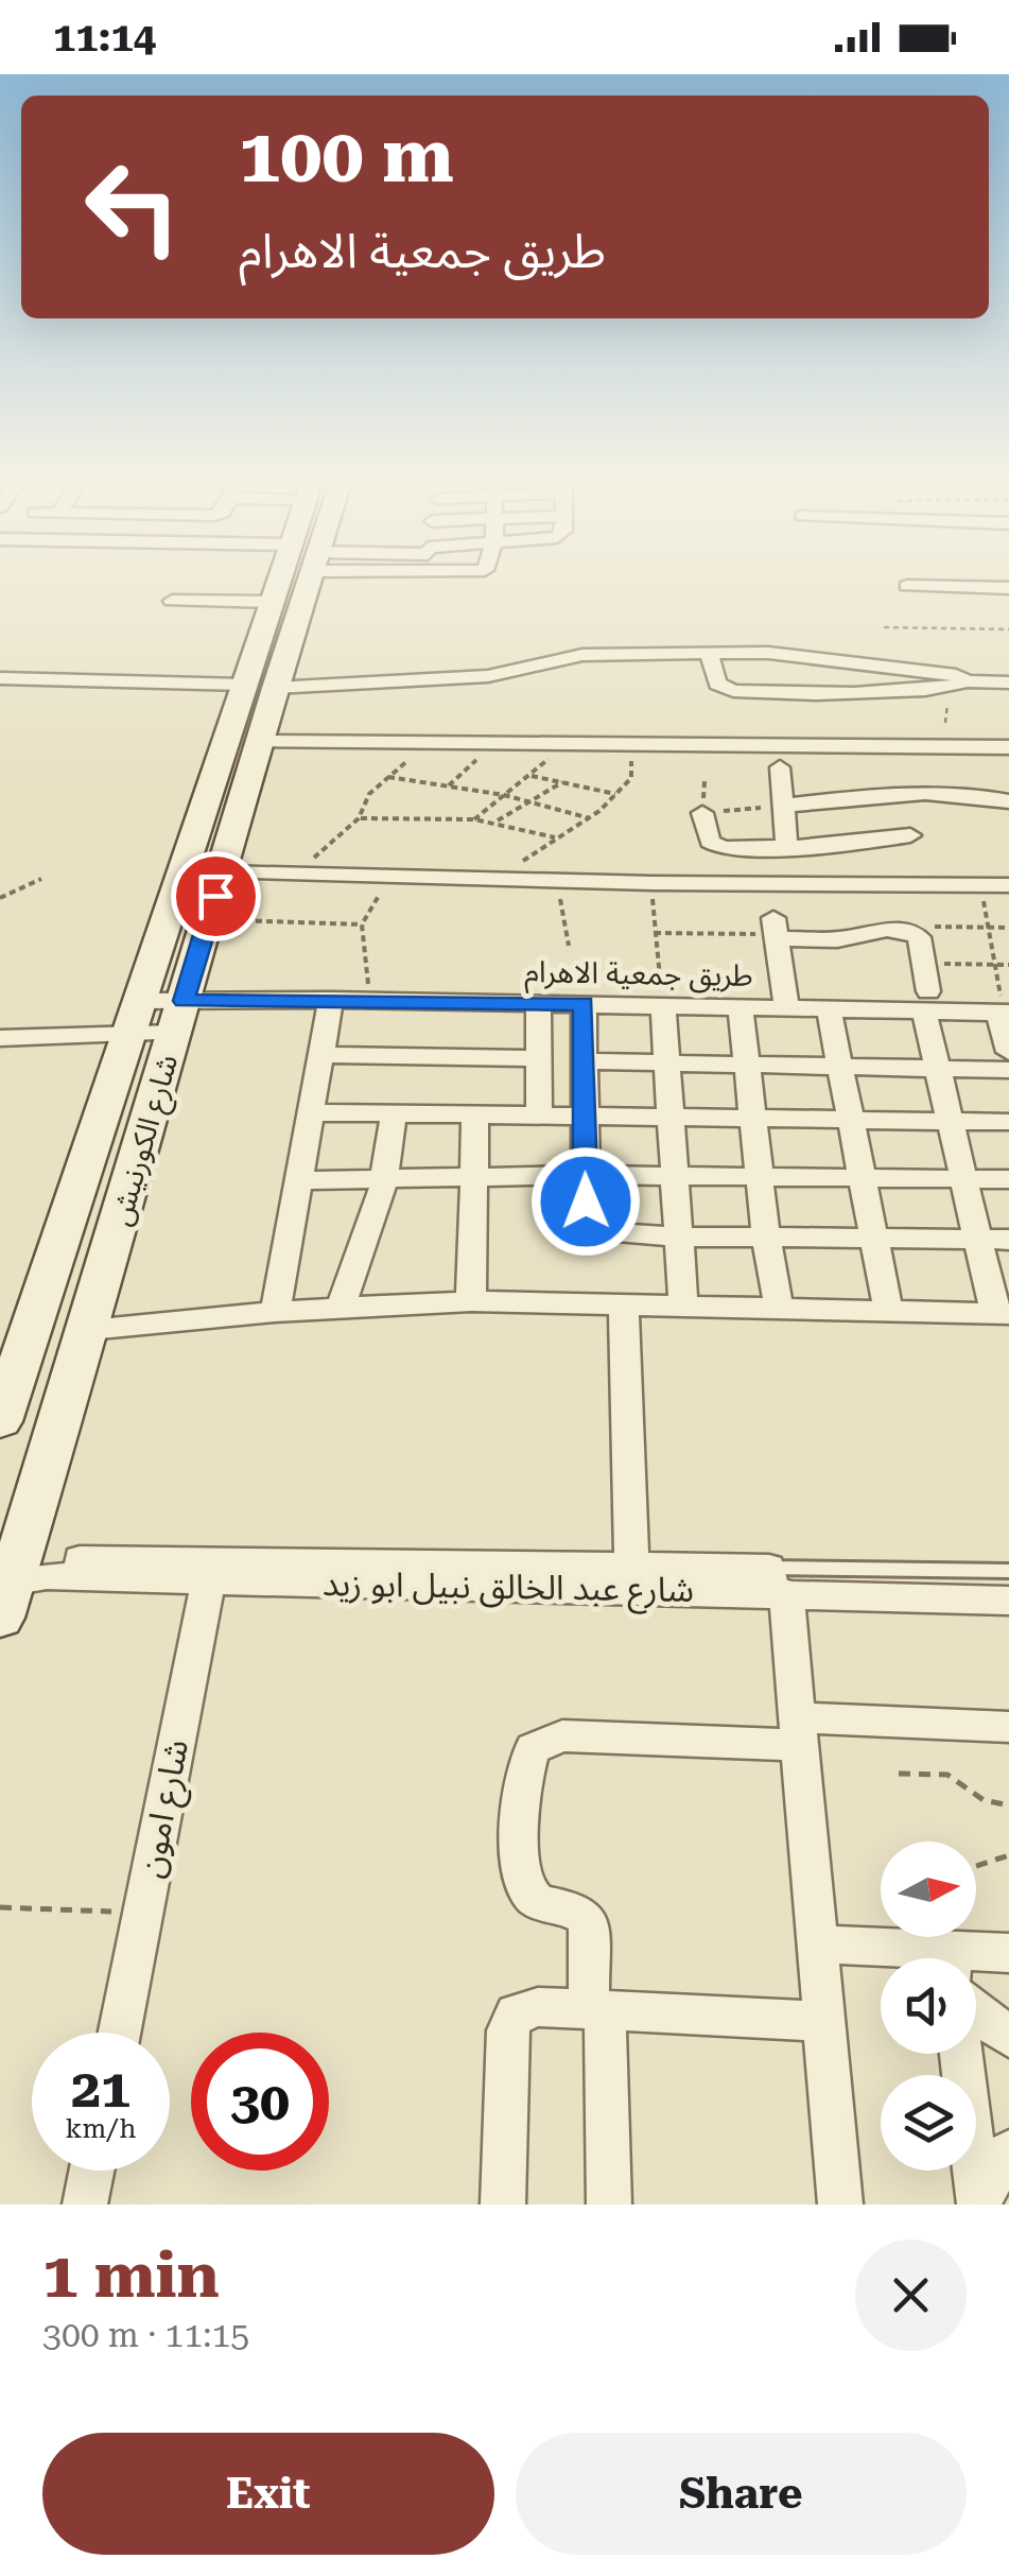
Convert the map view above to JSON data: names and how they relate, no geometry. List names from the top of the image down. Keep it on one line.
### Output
{"streets":{"main road":["شارع الكورنيش"],"street":["طريق جمعية الاهرام","شارع عبد الخالق نبيل ابو زيد","شارع امون"]},"crossings":[["طريق جمعية الاهرام","شارع الكورنيش"],["شارع الكورنيش","شارع عبد الخالق نبيل ابو زيد"],["شارع عبد الخالق نبيل ابو زيد","شارع امون"]],"north":"right","page":{"status":"11:14","turn":["100 m","طريق جمعية الاهرام"],"speed":"21 km/h","limit":"30","heading":["1 min","300 m · 11:15"],"buttons":["Exit","Share"]}}
